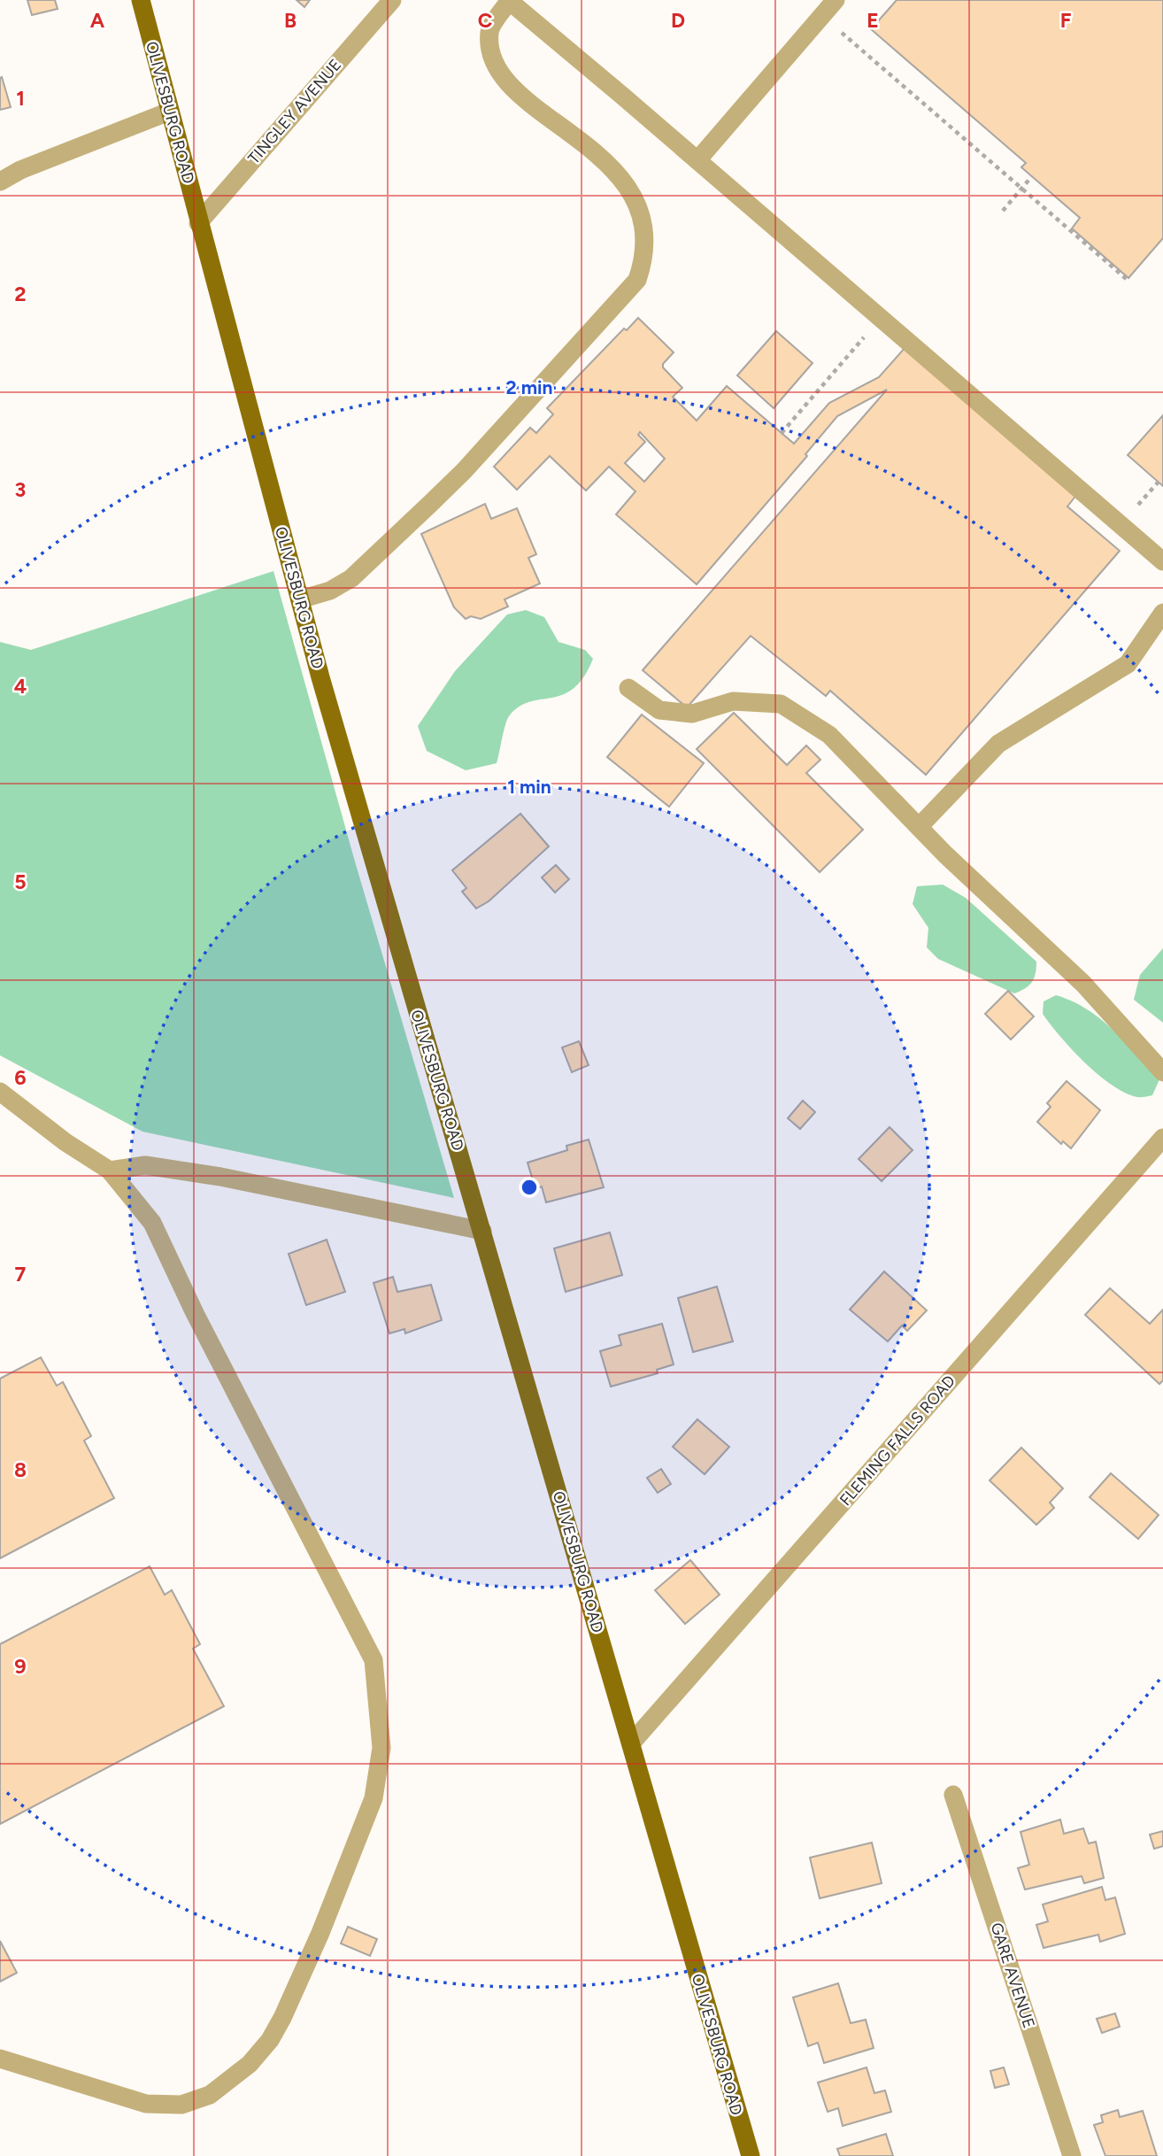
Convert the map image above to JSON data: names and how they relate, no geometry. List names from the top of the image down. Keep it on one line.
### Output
{"streets":{"main road":["OLIVESBURG ROAD"],"street":["TINGLEY AVENUE","FLEMING FALLS ROAD","GARE AVENUE"]},"crossings":[["TINGLEY AVENUE","OLIVESBURG ROAD"],["OLIVESBURG ROAD","FLEMING FALLS ROAD"]],"grid":{"columns":["A","B","C","D","E","F"],"rows":["1","2","3","4","5","6","7","8","9"]},"rings":["2 min","1 min"]}
